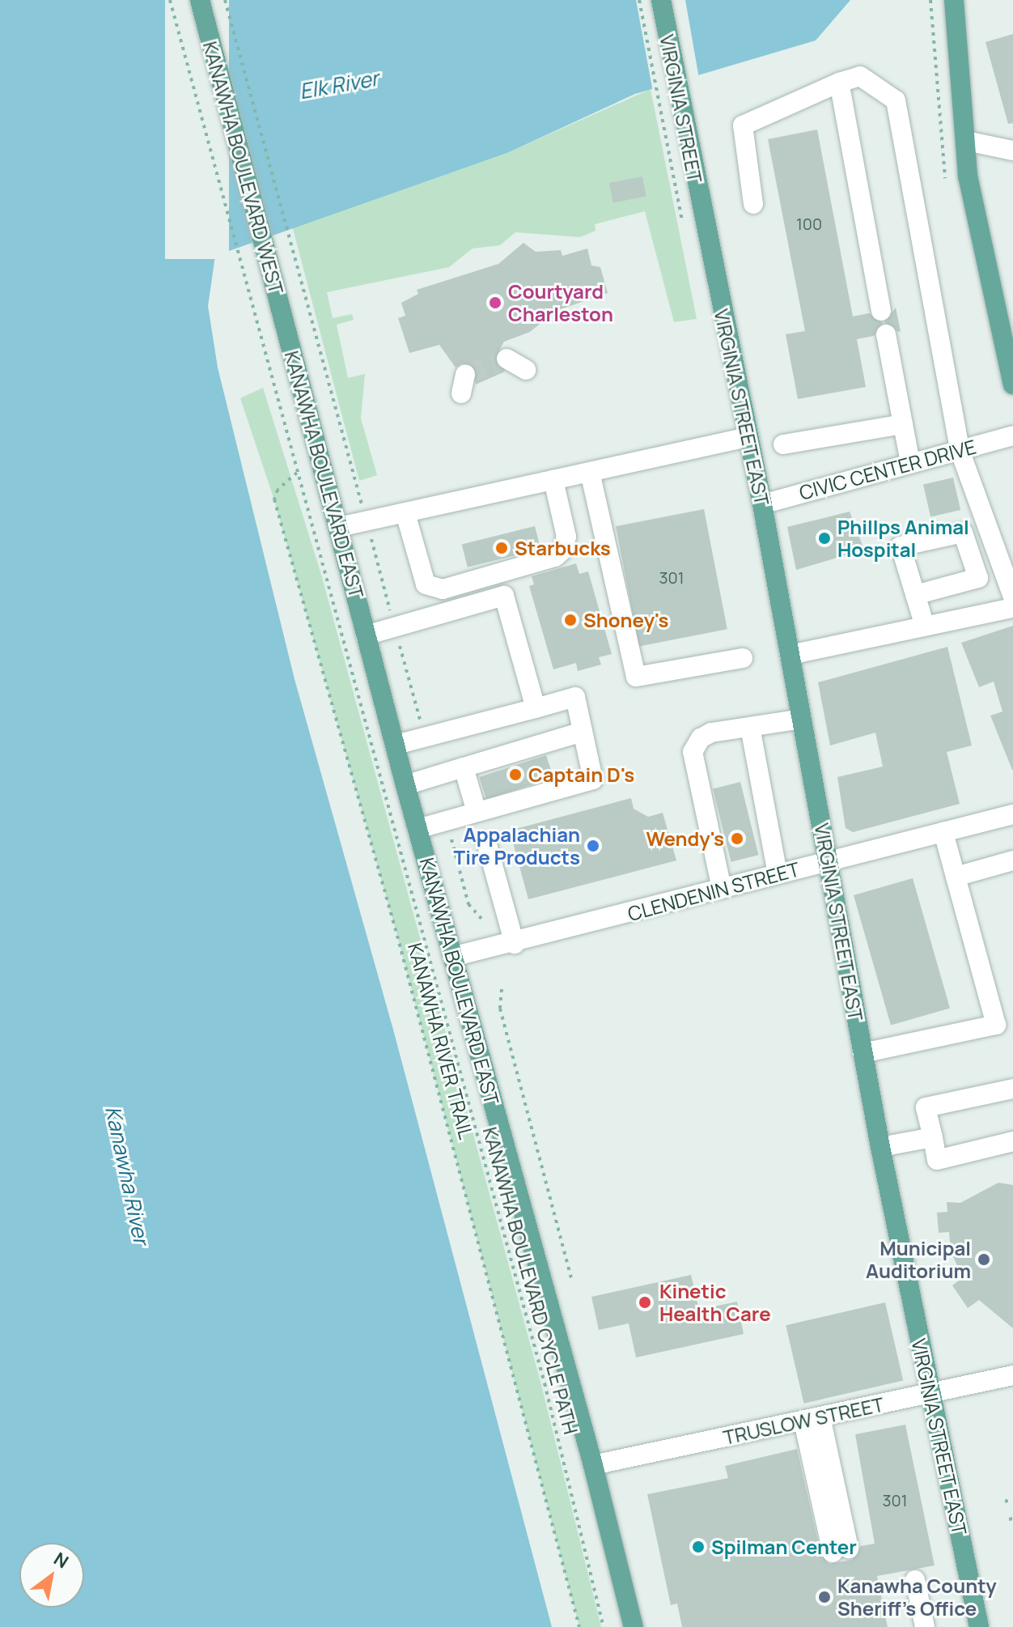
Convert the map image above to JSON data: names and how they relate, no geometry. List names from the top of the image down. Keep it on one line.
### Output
{"streets":{"main road":["VIRGINIA STREET","KANAWHA BOULEVARD WEST","VIRGINIA STREET EAST","KANAWHA BOULEVARD EAST"],"street":["CIVIC CENTER DRIVE","CLENDENIN STREET","TRUSLOW STREET"],"path":["KANAWHA RIVER TRAIL","KANAWHA BOULEVARD CYCLE PATH"]},"crossings":[["VIRGINIA STREET","VIRGINIA STREET EAST"],["KANAWHA BOULEVARD WEST","KANAWHA BOULEVARD EAST"],["VIRGINIA STREET EAST","CIVIC CENTER DRIVE"],["VIRGINIA STREET EAST","CLENDENIN STREET"],["VIRGINIA STREET EAST","TRUSLOW STREET"],["KANAWHA BOULEVARD EAST","CLENDENIN STREET"],["KANAWHA BOULEVARD EAST","TRUSLOW STREET"],["KANAWHA RIVER TRAIL","KANAWHA BOULEVARD CYCLE PATH"]],"water":["Elk River","Kanawha River"],"places":["Courtyard Charleston","Phillps Animal Hospital","Starbucks","Shoney's","Captain D's","Wendy's","Appalachian Tire Products","Municipal Auditorium","Kinetic Health Care","Spilman Center","Kanawha County Sheriff's Office"],"house_numbers":["100","301","301"],"north":"top right"}
